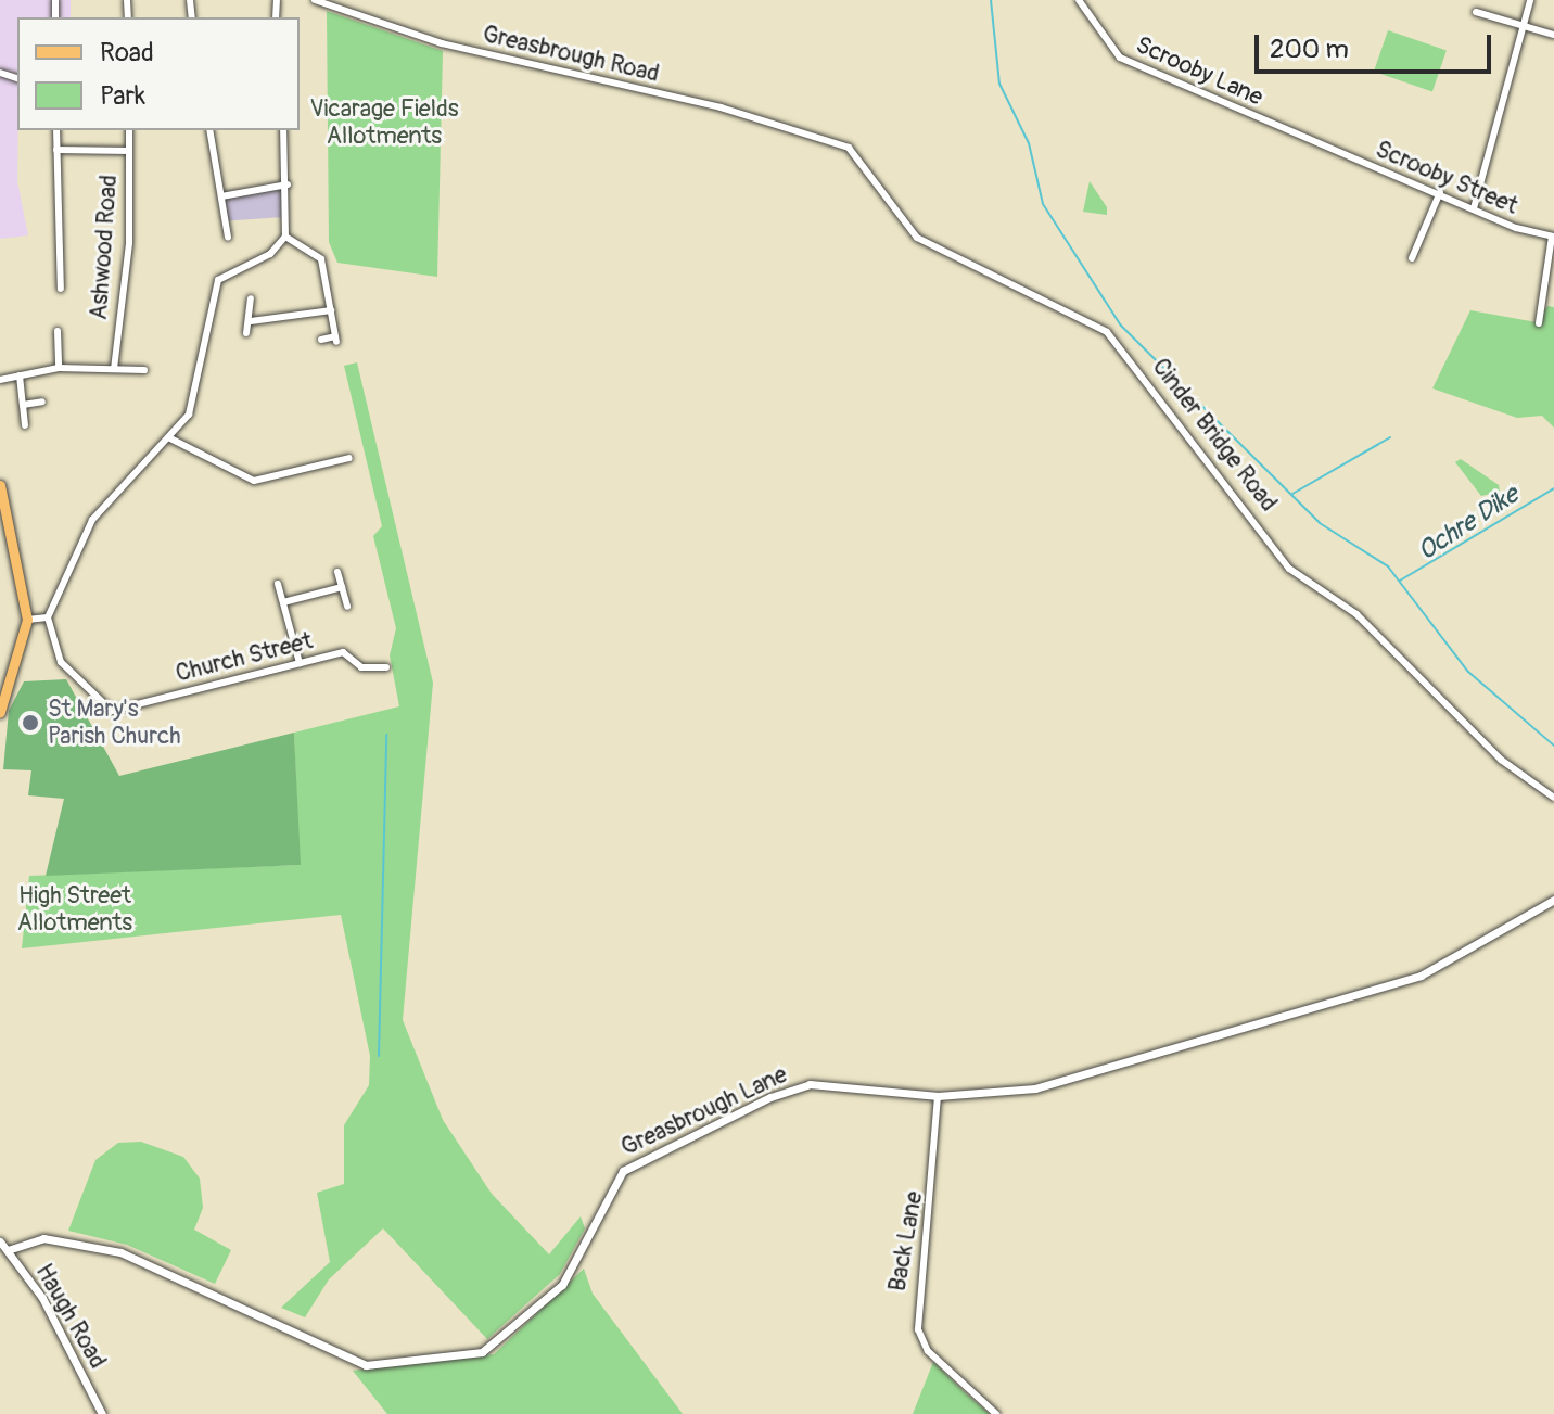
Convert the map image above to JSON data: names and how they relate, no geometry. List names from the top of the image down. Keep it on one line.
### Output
{"streets":{"street":["Greasbrough Road","Scrooby Lane","Scrooby Street","Ashwood Road","Cinder Bridge Road","Church Street","Greasbrough Lane","Back Lane","Haugh Road"]},"crossings":[["Greasbrough Road","Cinder Bridge Road"],["Scrooby Lane","Scrooby Street"],["Greasbrough Lane","Back Lane"],["Greasbrough Lane","Haugh Road"]],"water":["Ochre Dike"],"parks":["Vicarage Fields Allotments","High Street Allotments"],"places":["St Mary's Parish Church"],"legend":["Road","Park"],"scale_bar":"200 m"}
